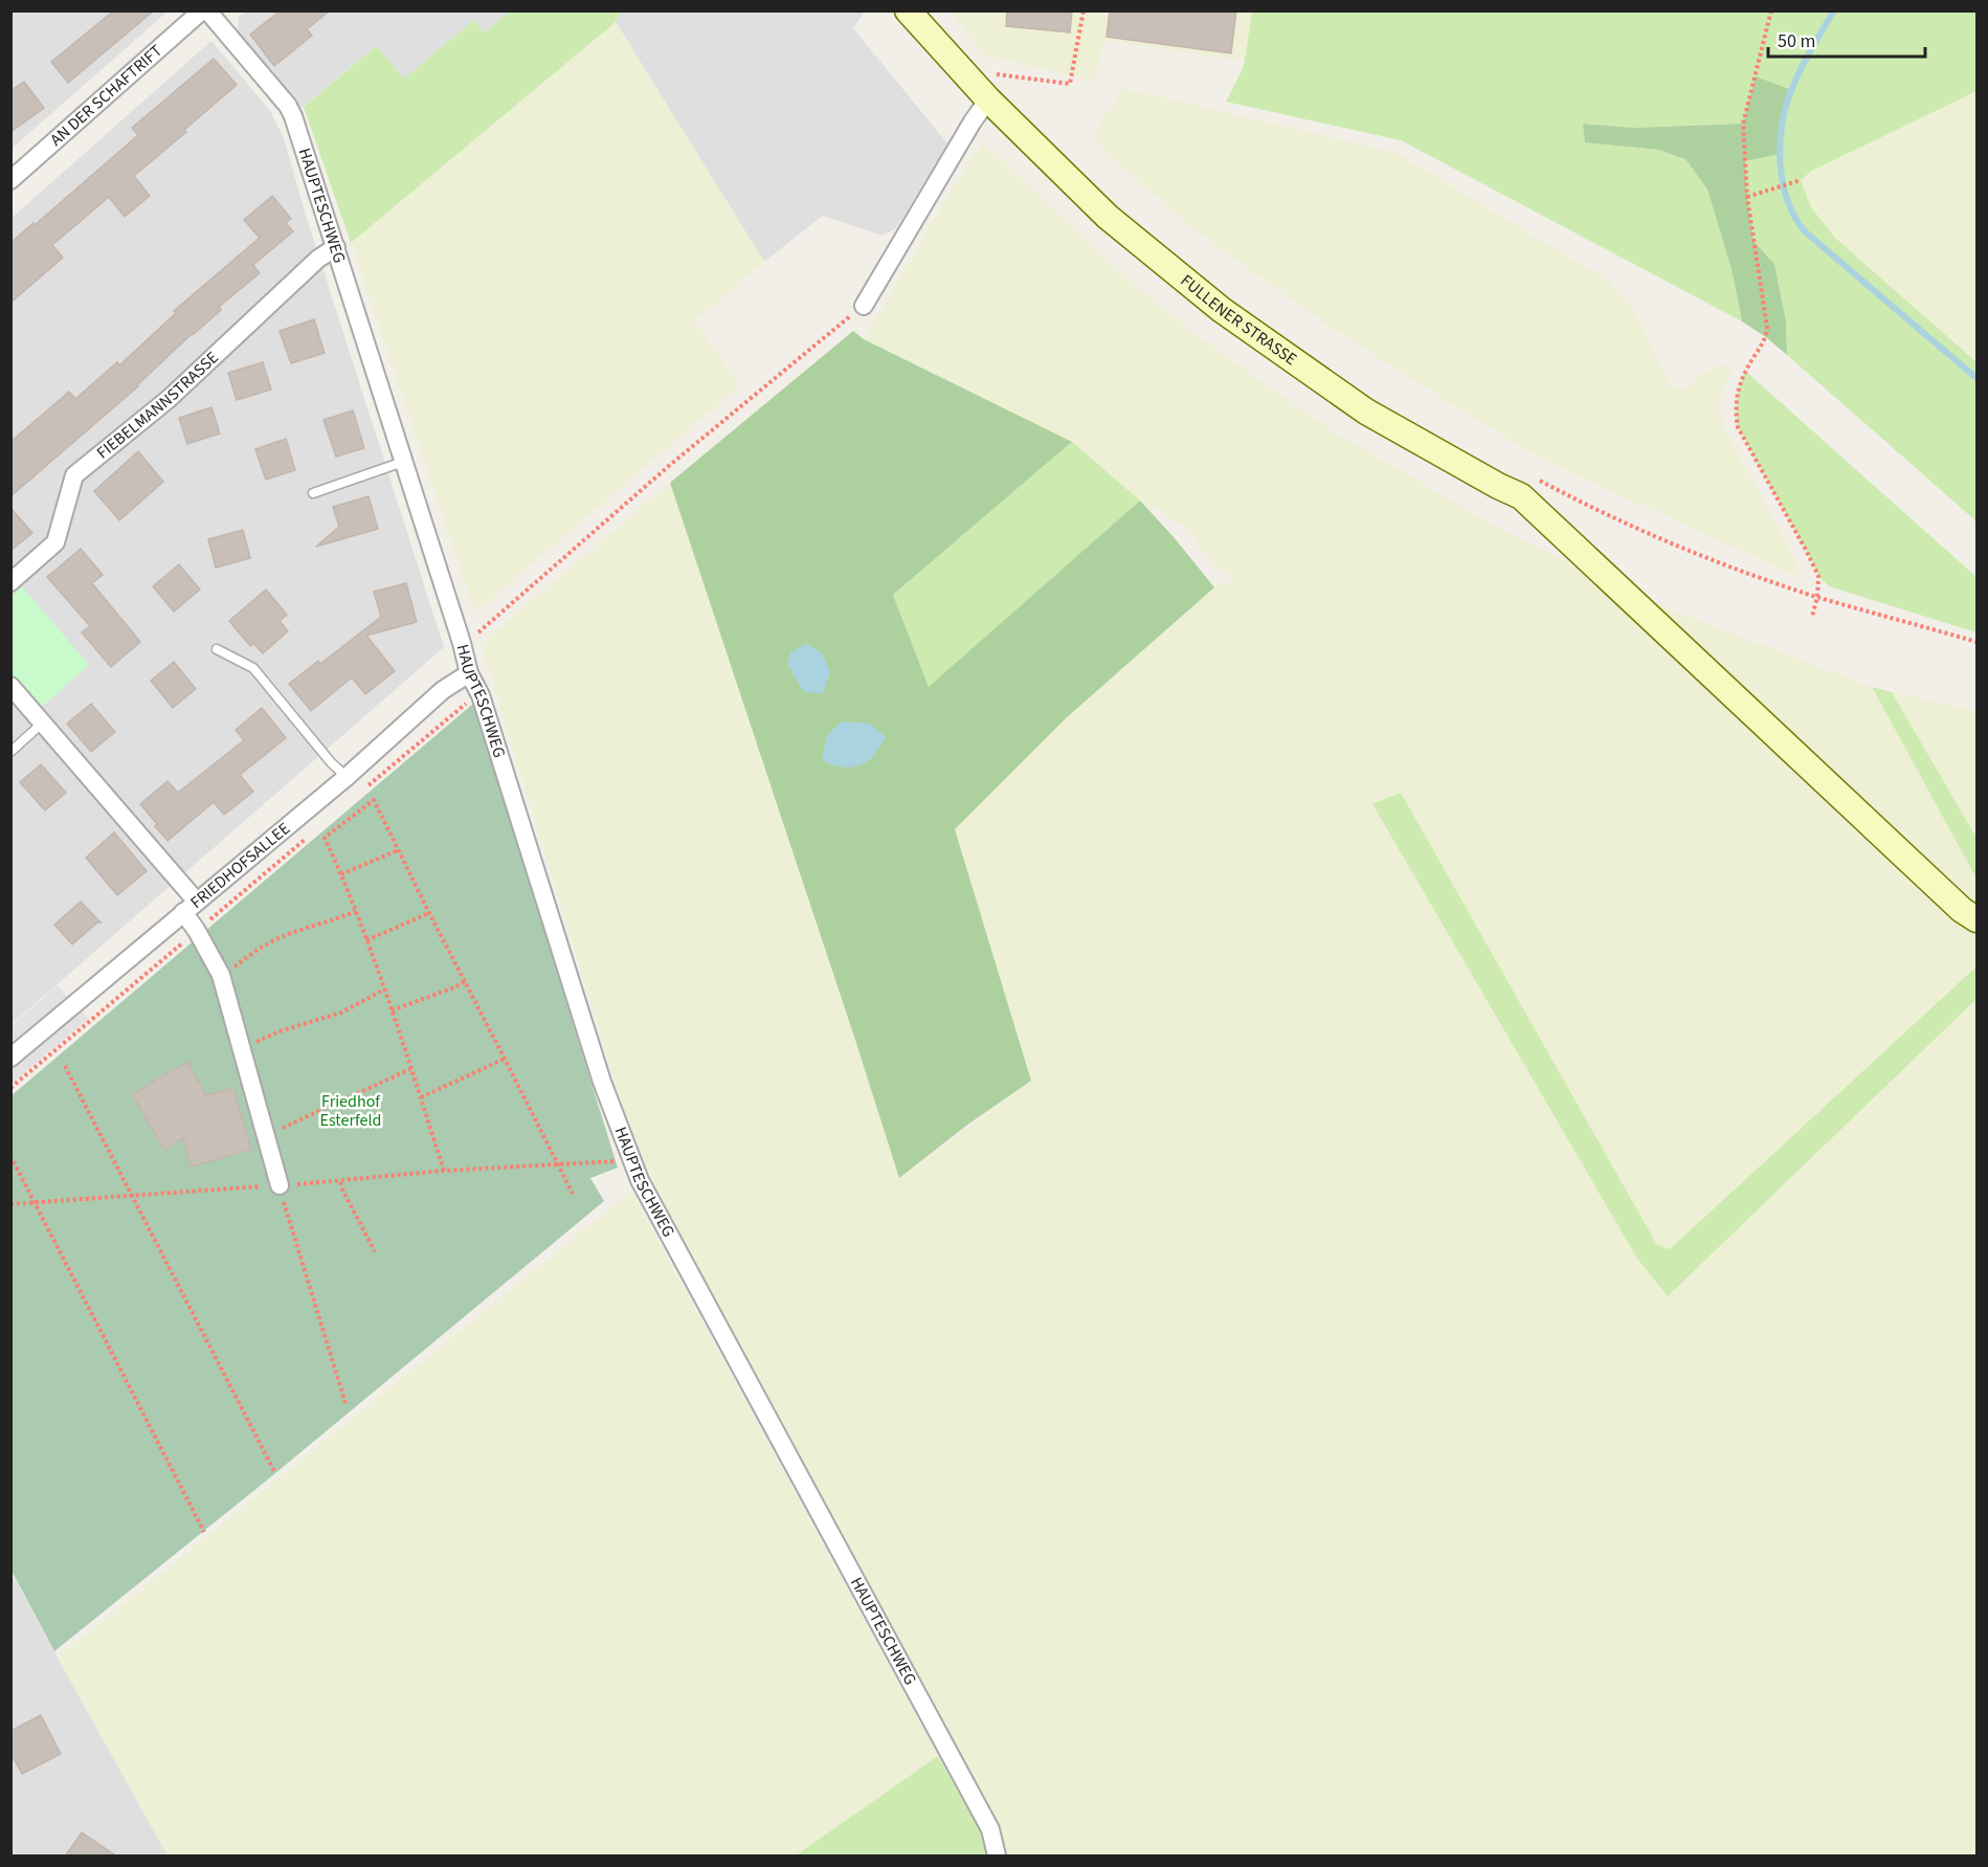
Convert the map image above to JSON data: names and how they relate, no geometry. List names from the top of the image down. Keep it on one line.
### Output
{"streets":{"main road":["FULLENER STRASSE"],"street":["AN DER SCHAFTRIFT","HAUPTESCHWEG","FIEBELMANNSTRASSE","FRIEDHOFSALLEE"]},"crossings":[["HAUPTESCHWEG","FIEBELMANNSTRASSE"],["HAUPTESCHWEG","FRIEDHOFSALLEE"]],"parks":["Friedhof Esterfeld"],"scale_bar":"50 m"}
